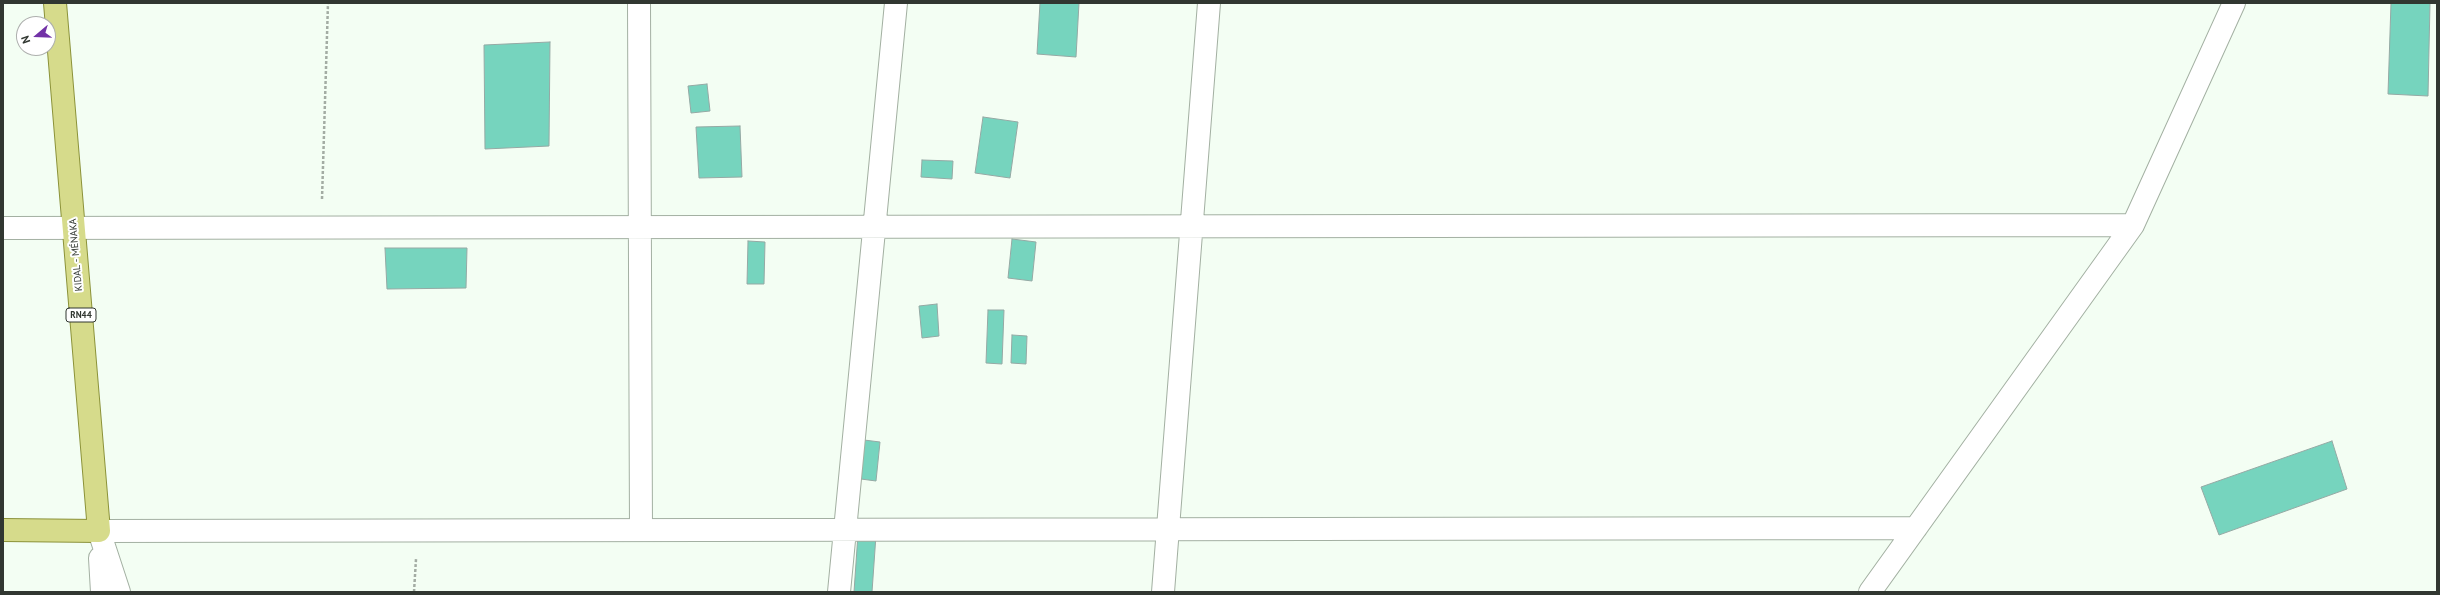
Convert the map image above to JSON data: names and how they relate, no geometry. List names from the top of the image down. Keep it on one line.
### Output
{"streets":{"main road":["KIDAL - MÉNAKA","RN44"]},"north":"left"}
